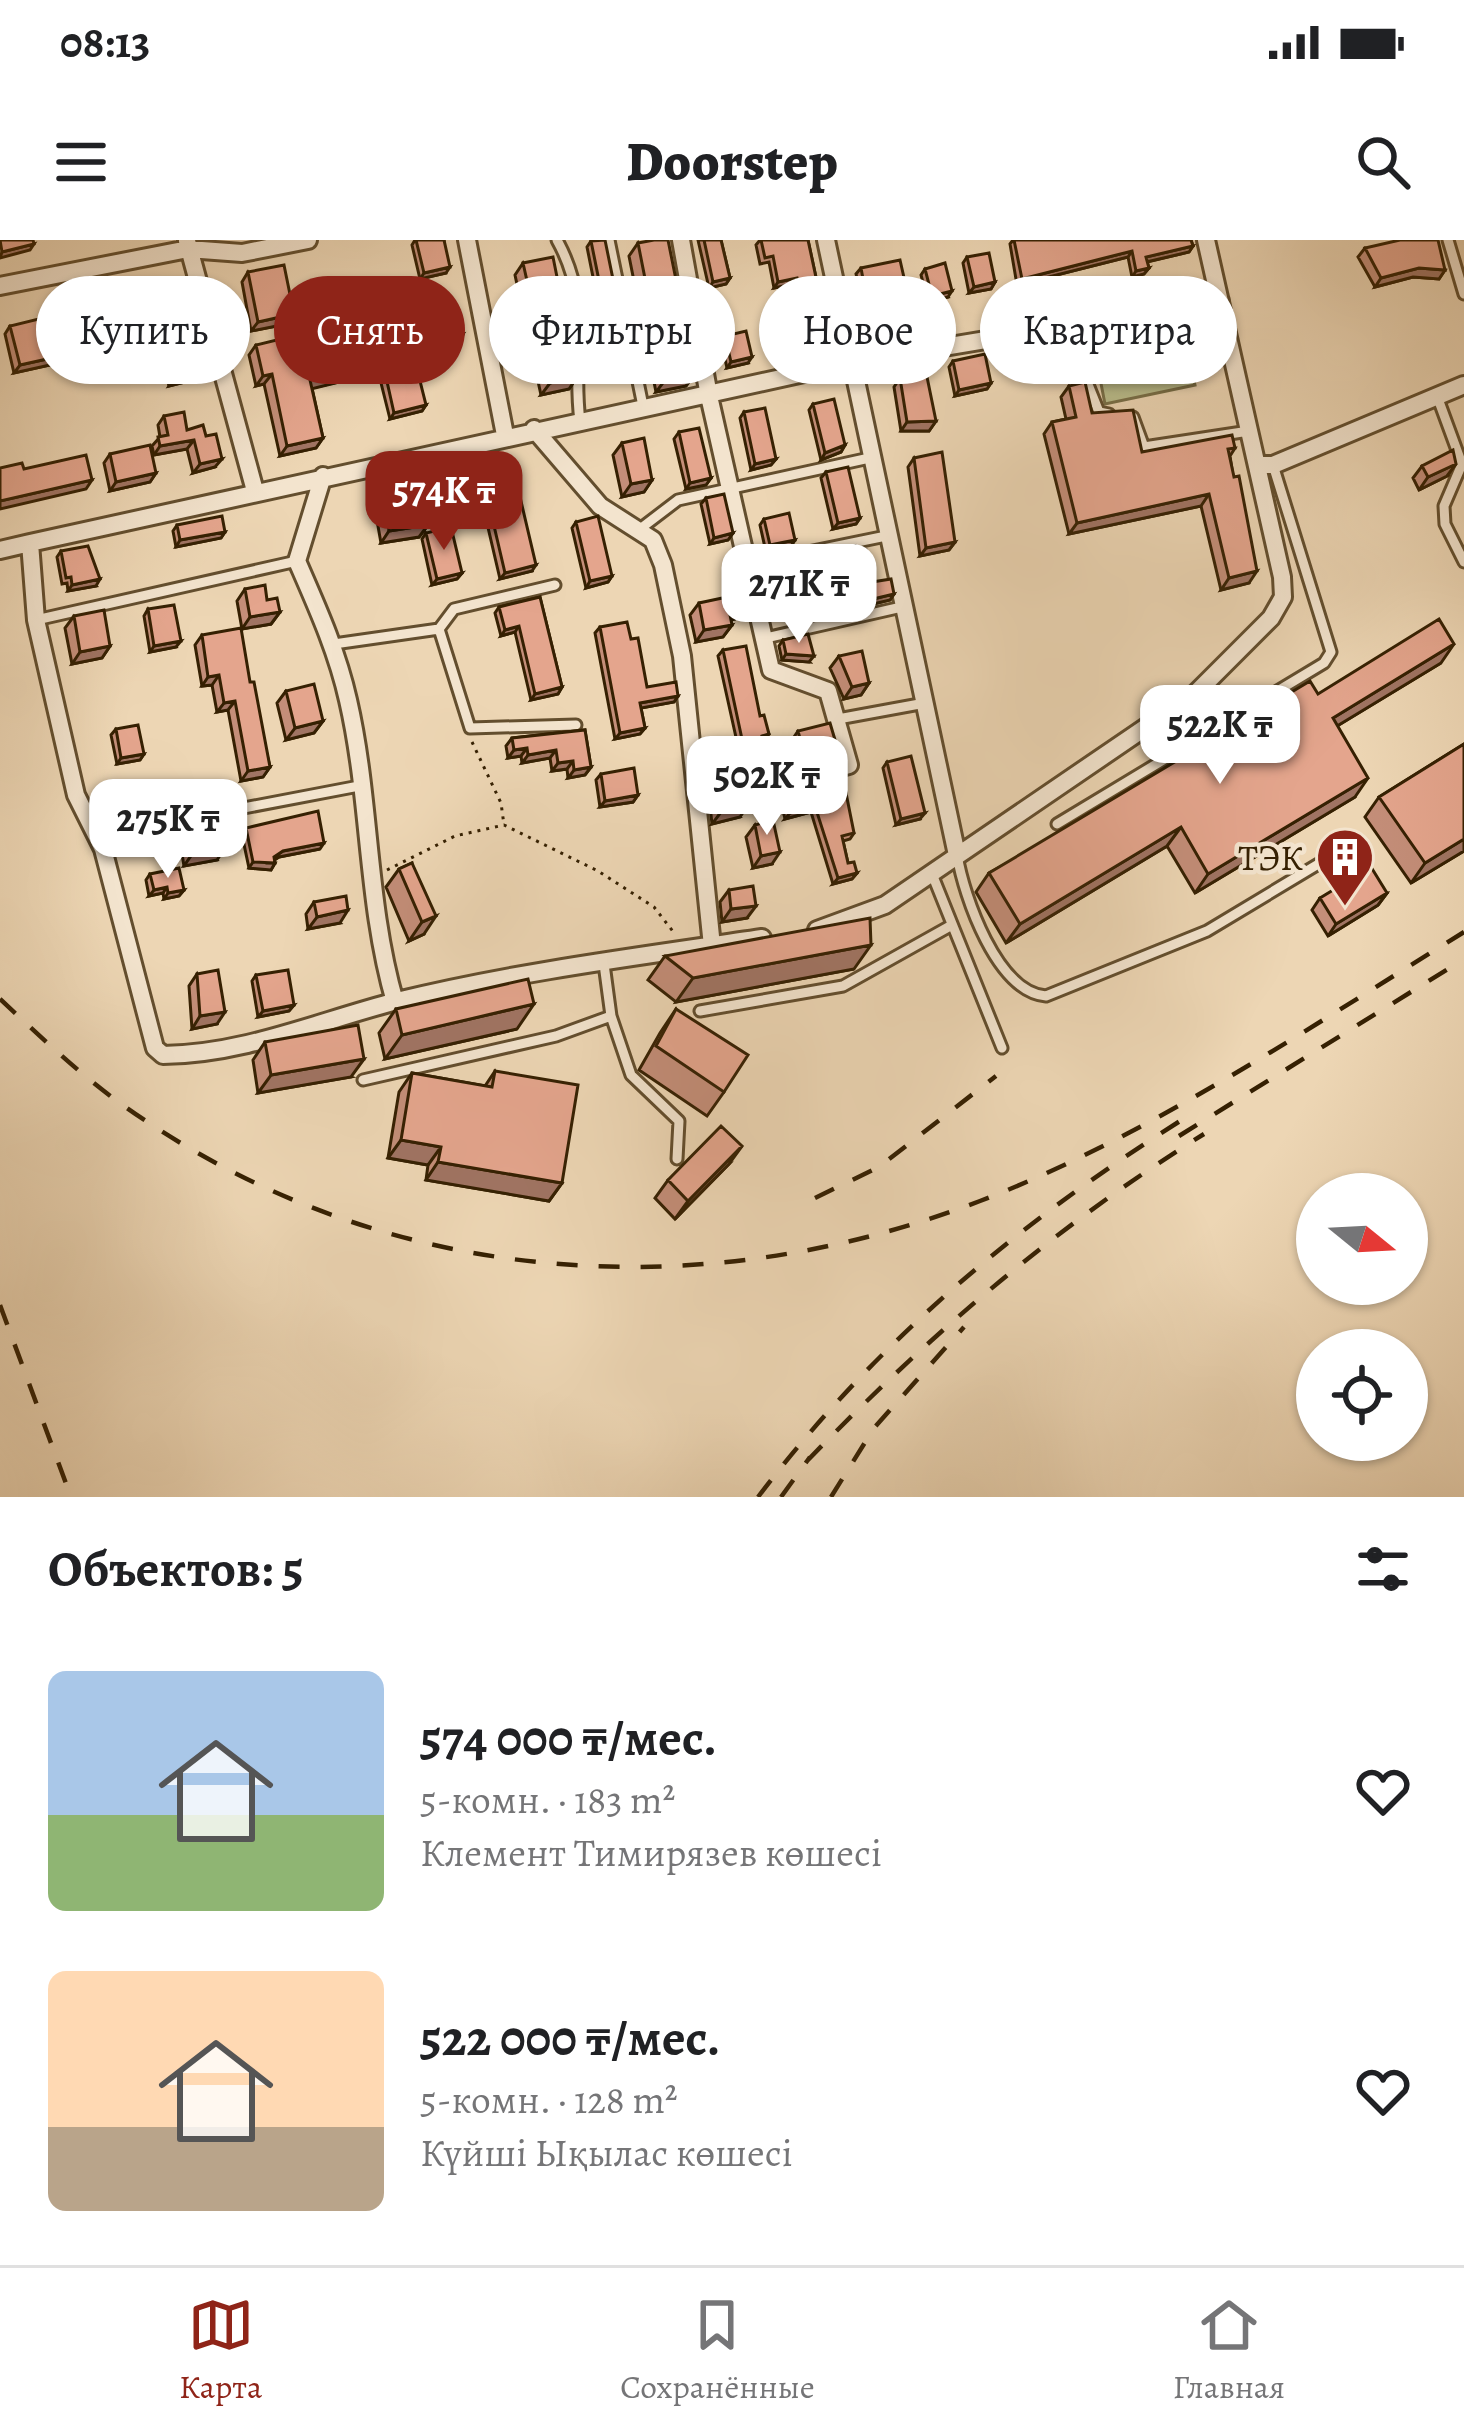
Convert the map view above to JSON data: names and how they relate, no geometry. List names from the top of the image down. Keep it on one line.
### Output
{"places":{"building":["ТЭК"]},"north":"right","page":{"status":"08:13","header":"Doorstep","chip":["Купить","Снять","Фильтры","Новое","Квартира"],"price":["574K ₸","271K ₸","522K ₸","502K ₸","275K ₸"],"heading":"Объектов: 5","list":[{"name":"574 000 ₸/мес.","note":"5-комн. · 183 m² · Клемент Тимирязев көшесі"},{"name":"522 000 ₸/мес.","note":"5-комн. · 128 m² · Күйші Ықылас көшесі"}],"tabs":["Карта","Сохранённые","Главная"]}}
